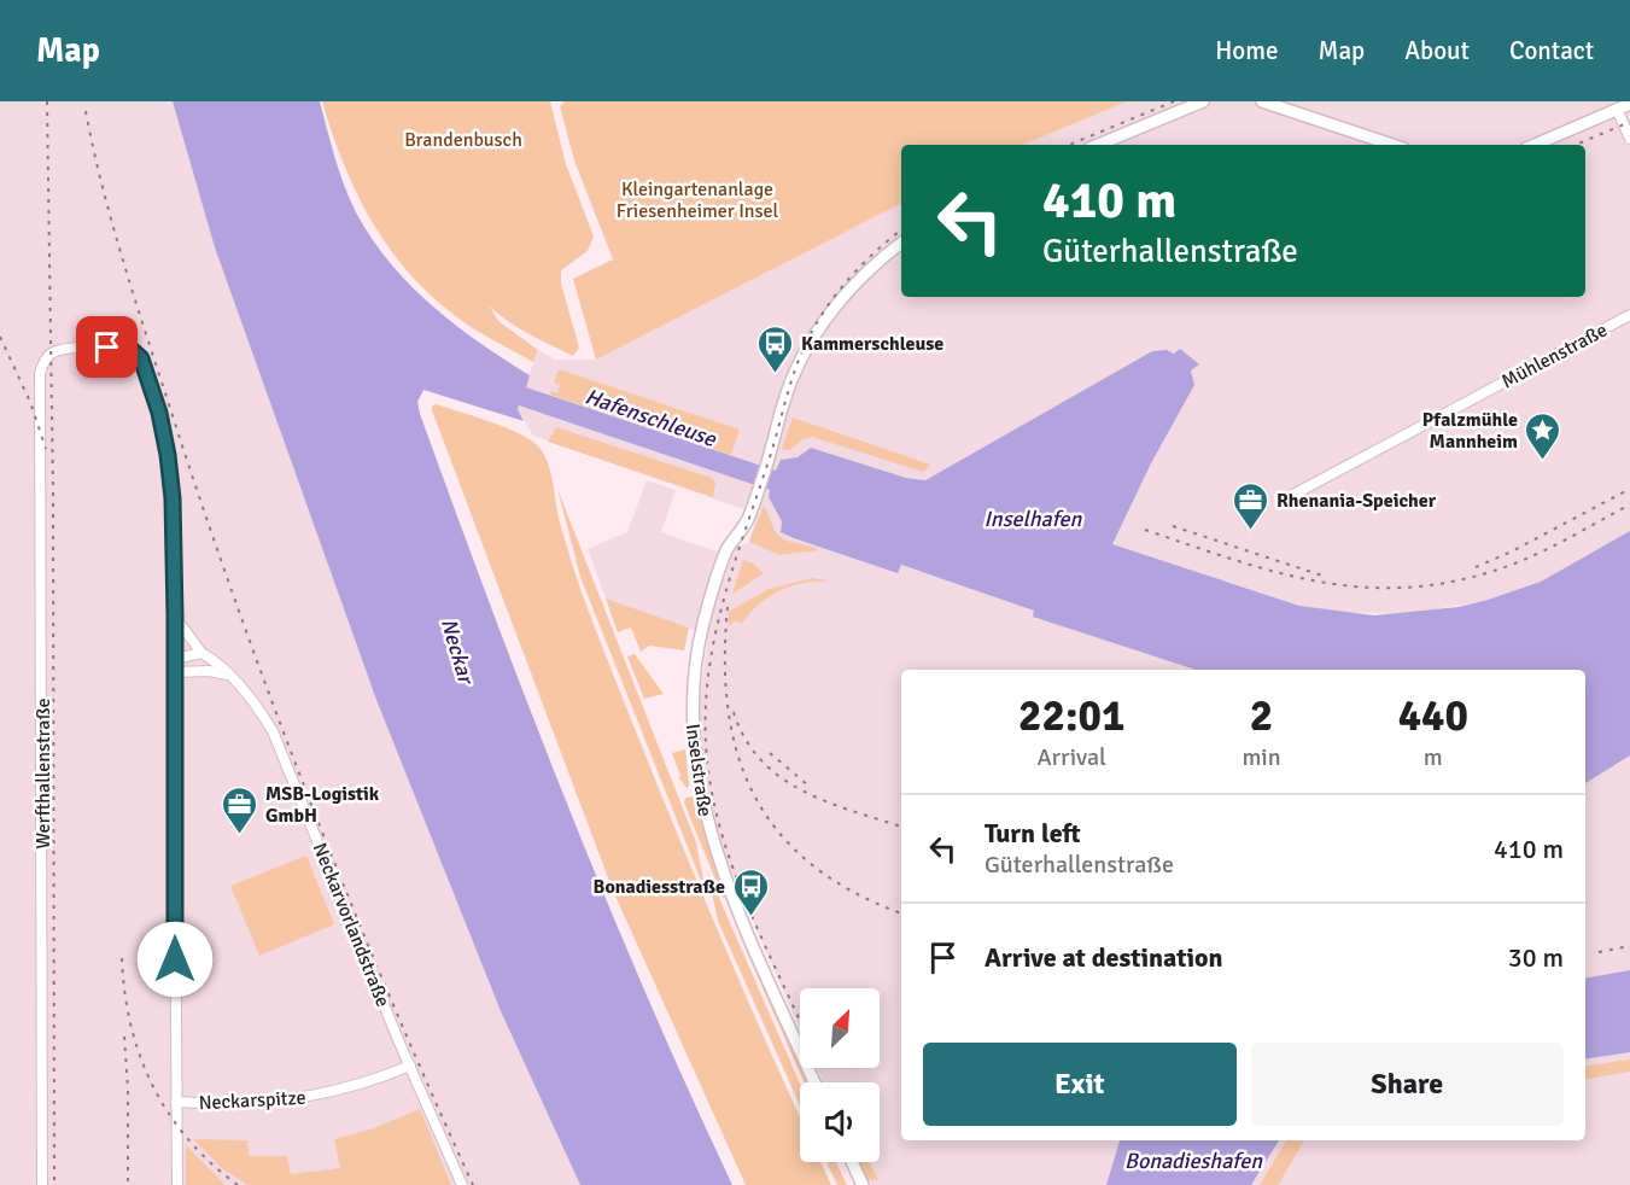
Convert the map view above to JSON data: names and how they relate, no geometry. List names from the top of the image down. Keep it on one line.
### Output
{"streets":{"street":["Mühlenstraße","Inselstraße","Werfthallenstraße","Neckarvorlandstraße","Neckarspitze"]},"crossings":[["Werfthallenstraße","Neckarvorlandstraße"],["Neckarvorlandstraße","Neckarspitze"]],"water":["Hafenschleuse","Inselhafen","Neckar","Bonadieshafen"],"parks":["Brandenbusch","Kleingartenanlage Friesenheimer Insel"],"places":{"bus stop":["Kammerschleuse","Bonadiesstraße"],"place":["Pfalzmühle Mannheim"],"office":["Rhenania-Speicher","MSB-Logistik GmbH"]},"north":"top right","page":{"header":"Map","nav":["Home","Map","About","Contact"],"turn":["410 m","Güterhallenstraße"],"eta":["22:01","Arrival","2","min","440","m"],"list":[{"name":"Turn left","note":"Güterhallenstraße","value":"410 m"},{"name":"Arrive at destination","value":"30 m"}],"buttons":["Exit","Share"]}}
